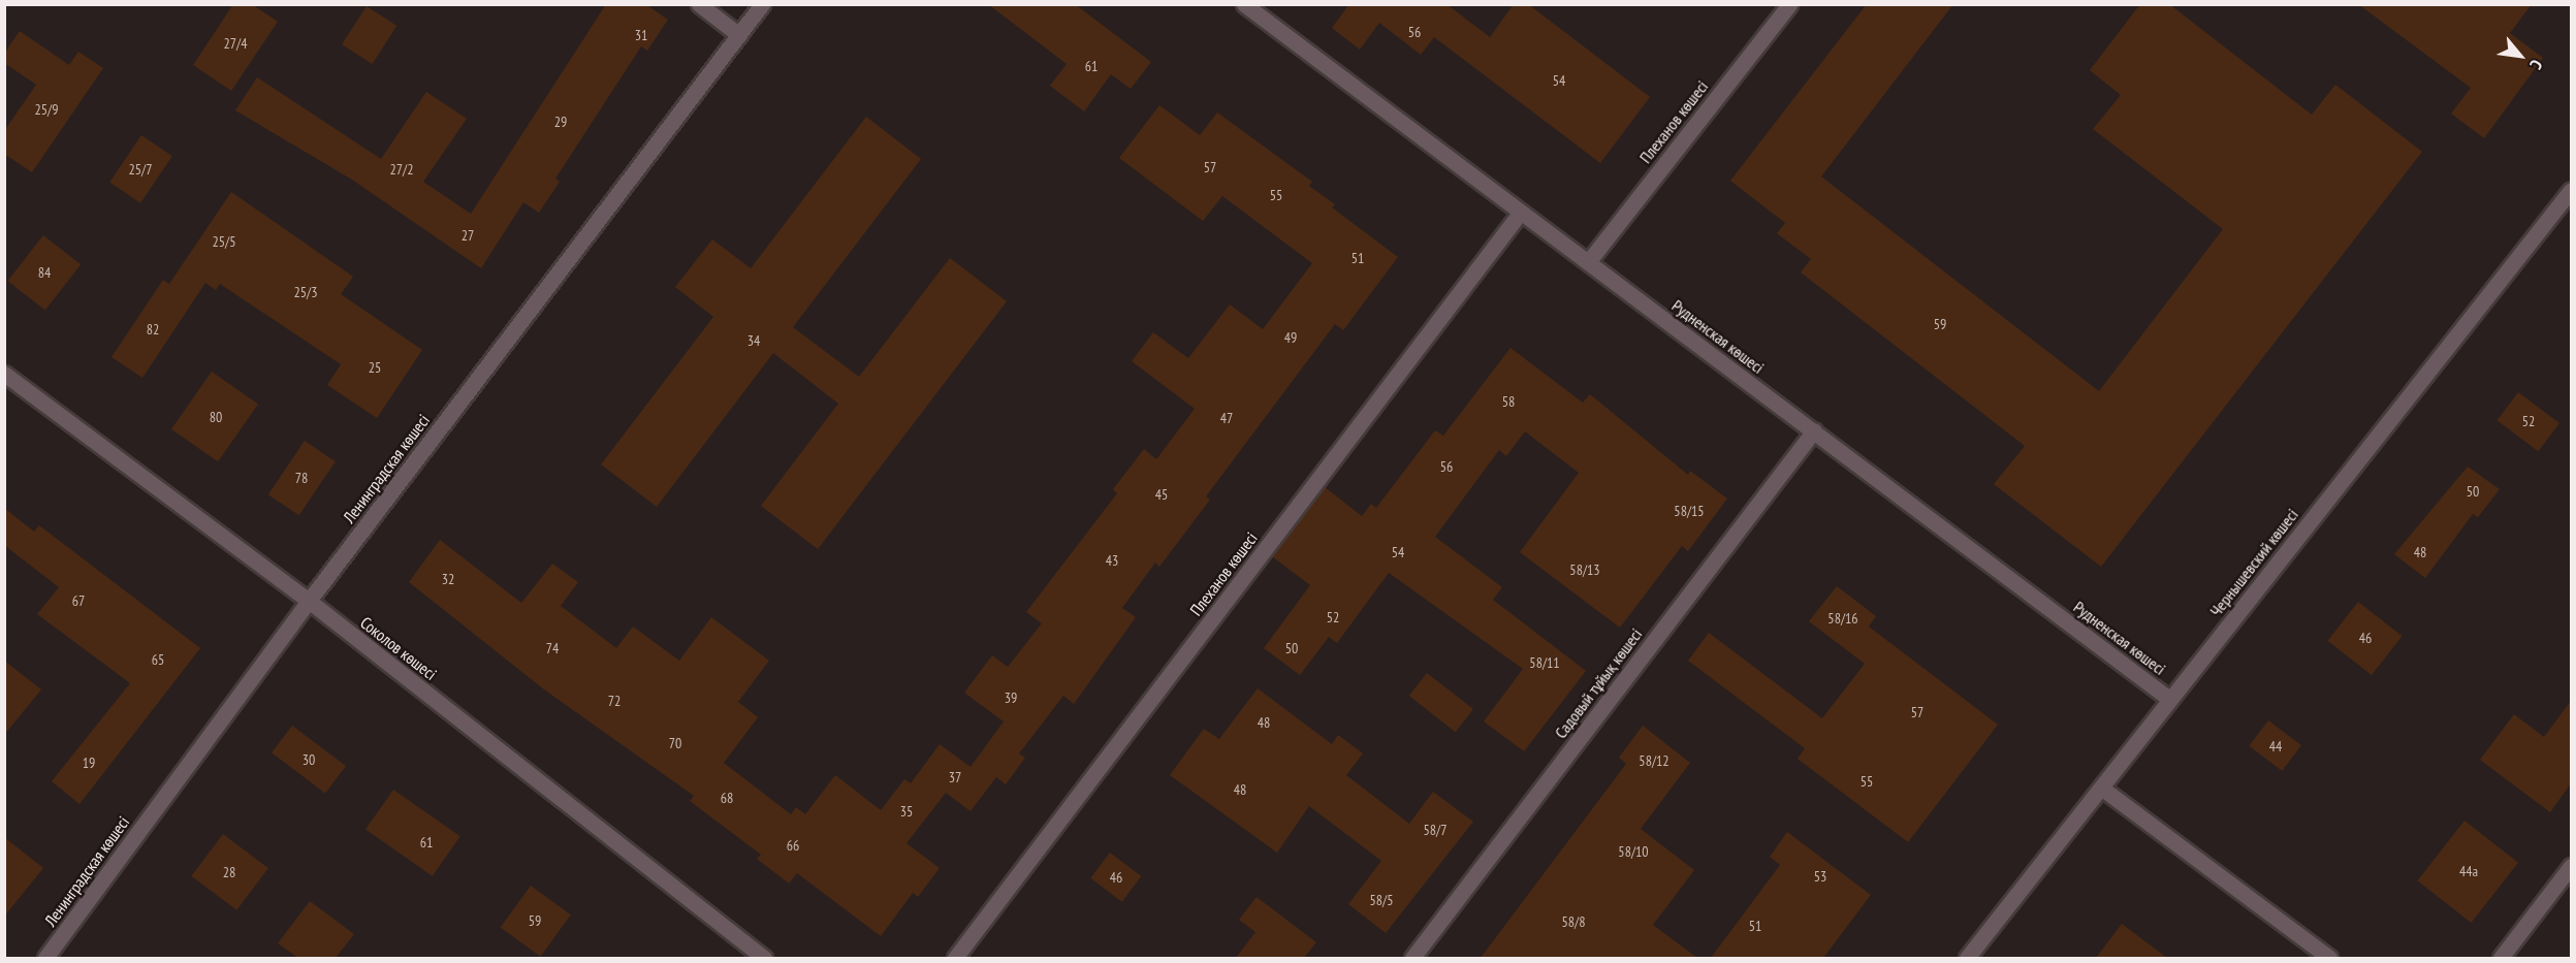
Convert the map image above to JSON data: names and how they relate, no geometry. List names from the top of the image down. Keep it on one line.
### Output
{"streets":{"street":["Плеханов көшесі","Рудненская көшесі","Ленинградская көшесі","Чернышевский көшесі","Соколов көшесі","Садовый тұйық көшесі"]},"crossings":[["Плеханов көшесі","Рудненская көшесі"],["Рудненская көшесі","Чернышевский көшесі"],["Рудненская көшесі","Садовый тұйық көшесі"],["Ленинградская көшесі","Соколов көшесі"]],"house_numbers":["56","31","27/4","61","54","25/9","29","57","25/7","27/2","55","27","25/5","51","84","25/3","59","82","49","34","25","58","80","47","52","56","78","50","45","58/15","54","48","43","58/13","32","67","52","58/16","46","74","50","65","58/11","39","72","57","48","70","44","30","58/12","19","37","55","48","68","35","58/7","61","66","58/10","44а","28","53","46","58/5","59","58/8","51"],"north":"bottom right"}
